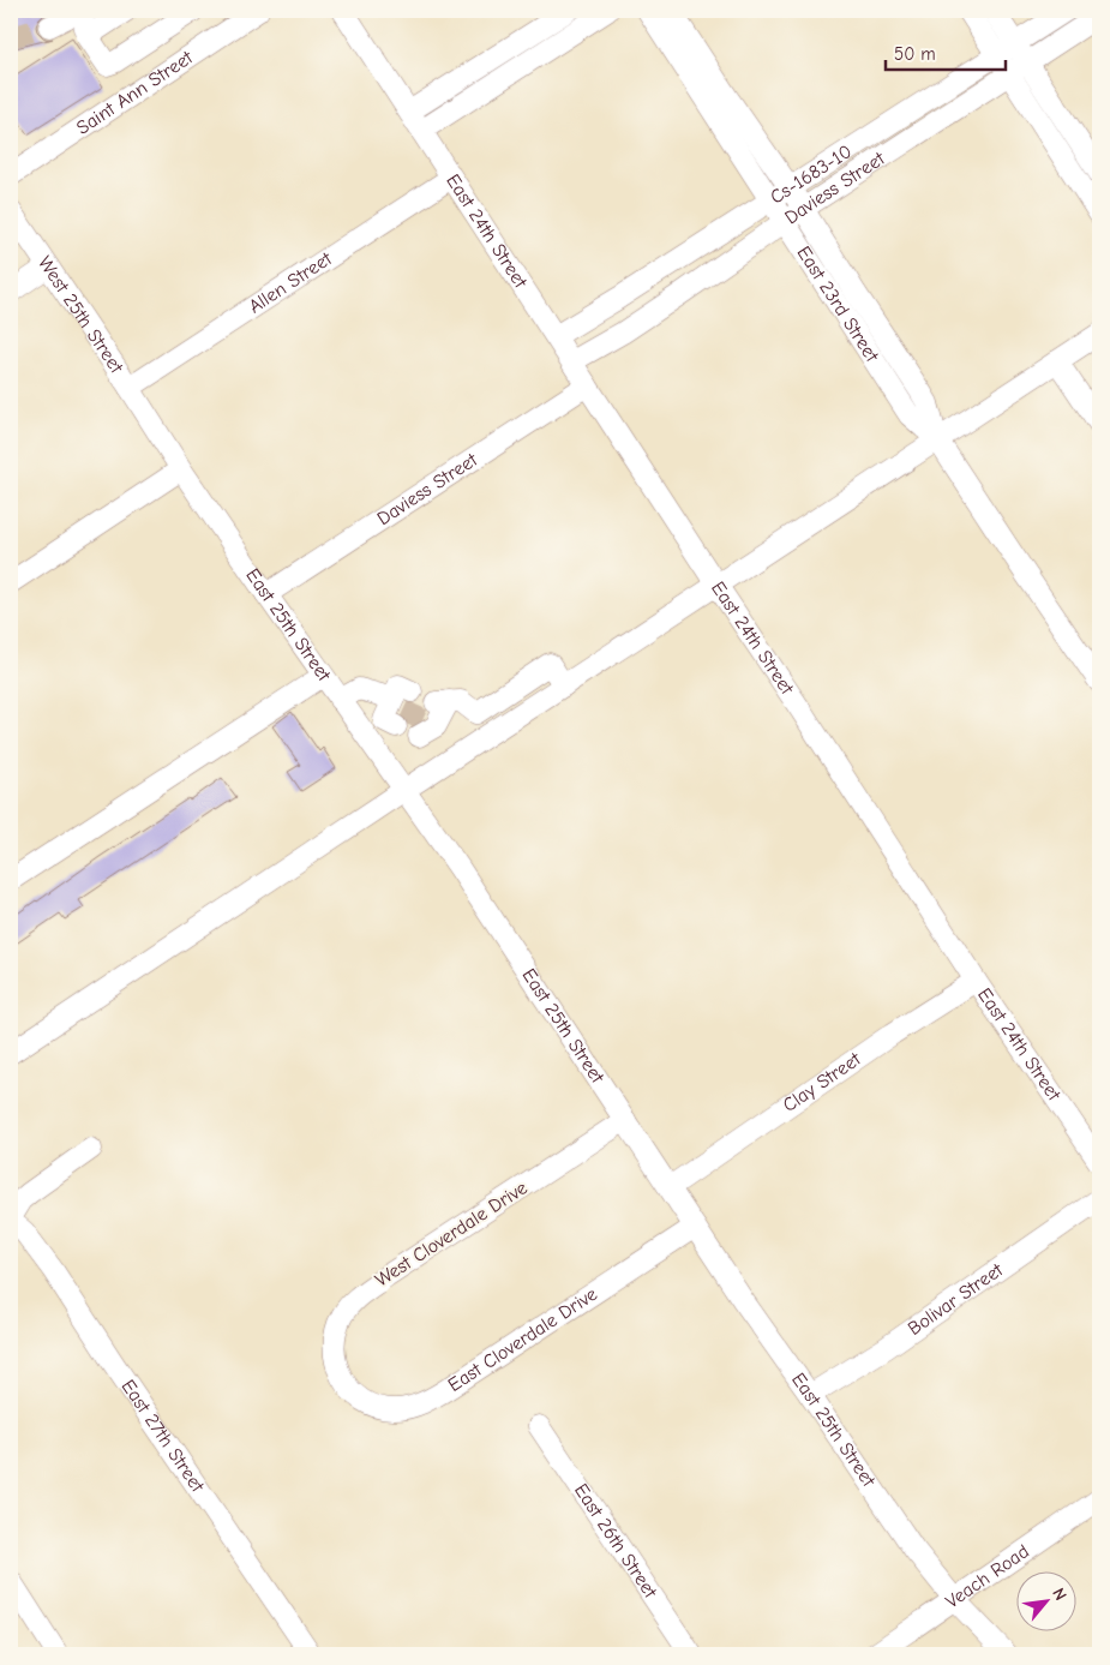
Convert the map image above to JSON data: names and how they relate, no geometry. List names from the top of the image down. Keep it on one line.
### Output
{"streets":{"street":["Saint Ann Street","Cs-1683-10","Daviess Street","East 24th Street","Allen Street","East 23rd Street","West 25th Street","East 25th Street","Clay Street","West Cloverdale Drive","Bolivar Street","East Cloverdale Drive","East 27th Street","East 26th Street","Veach Road"]},"crossings":[["Cs-1683-10","East 24th Street"],["Cs-1683-10","East 23rd Street"],["Daviess Street","East 24th Street"],["Daviess Street","East 23rd Street"],["Daviess Street","East 25th Street"],["East 24th Street","Allen Street"],["East 24th Street","Clay Street"],["Allen Street","West 25th Street"],["Allen Street","East 25th Street"],["West 25th Street","East 25th Street"],["East 25th Street","Clay Street"],["East 25th Street","West Cloverdale Drive"],["East 25th Street","Bolivar Street"],["East 25th Street","East Cloverdale Drive"],["East 25th Street","Veach Road"],["West Cloverdale Drive","East Cloverdale Drive"]],"scale_bar":"50 m","north":"top right"}
